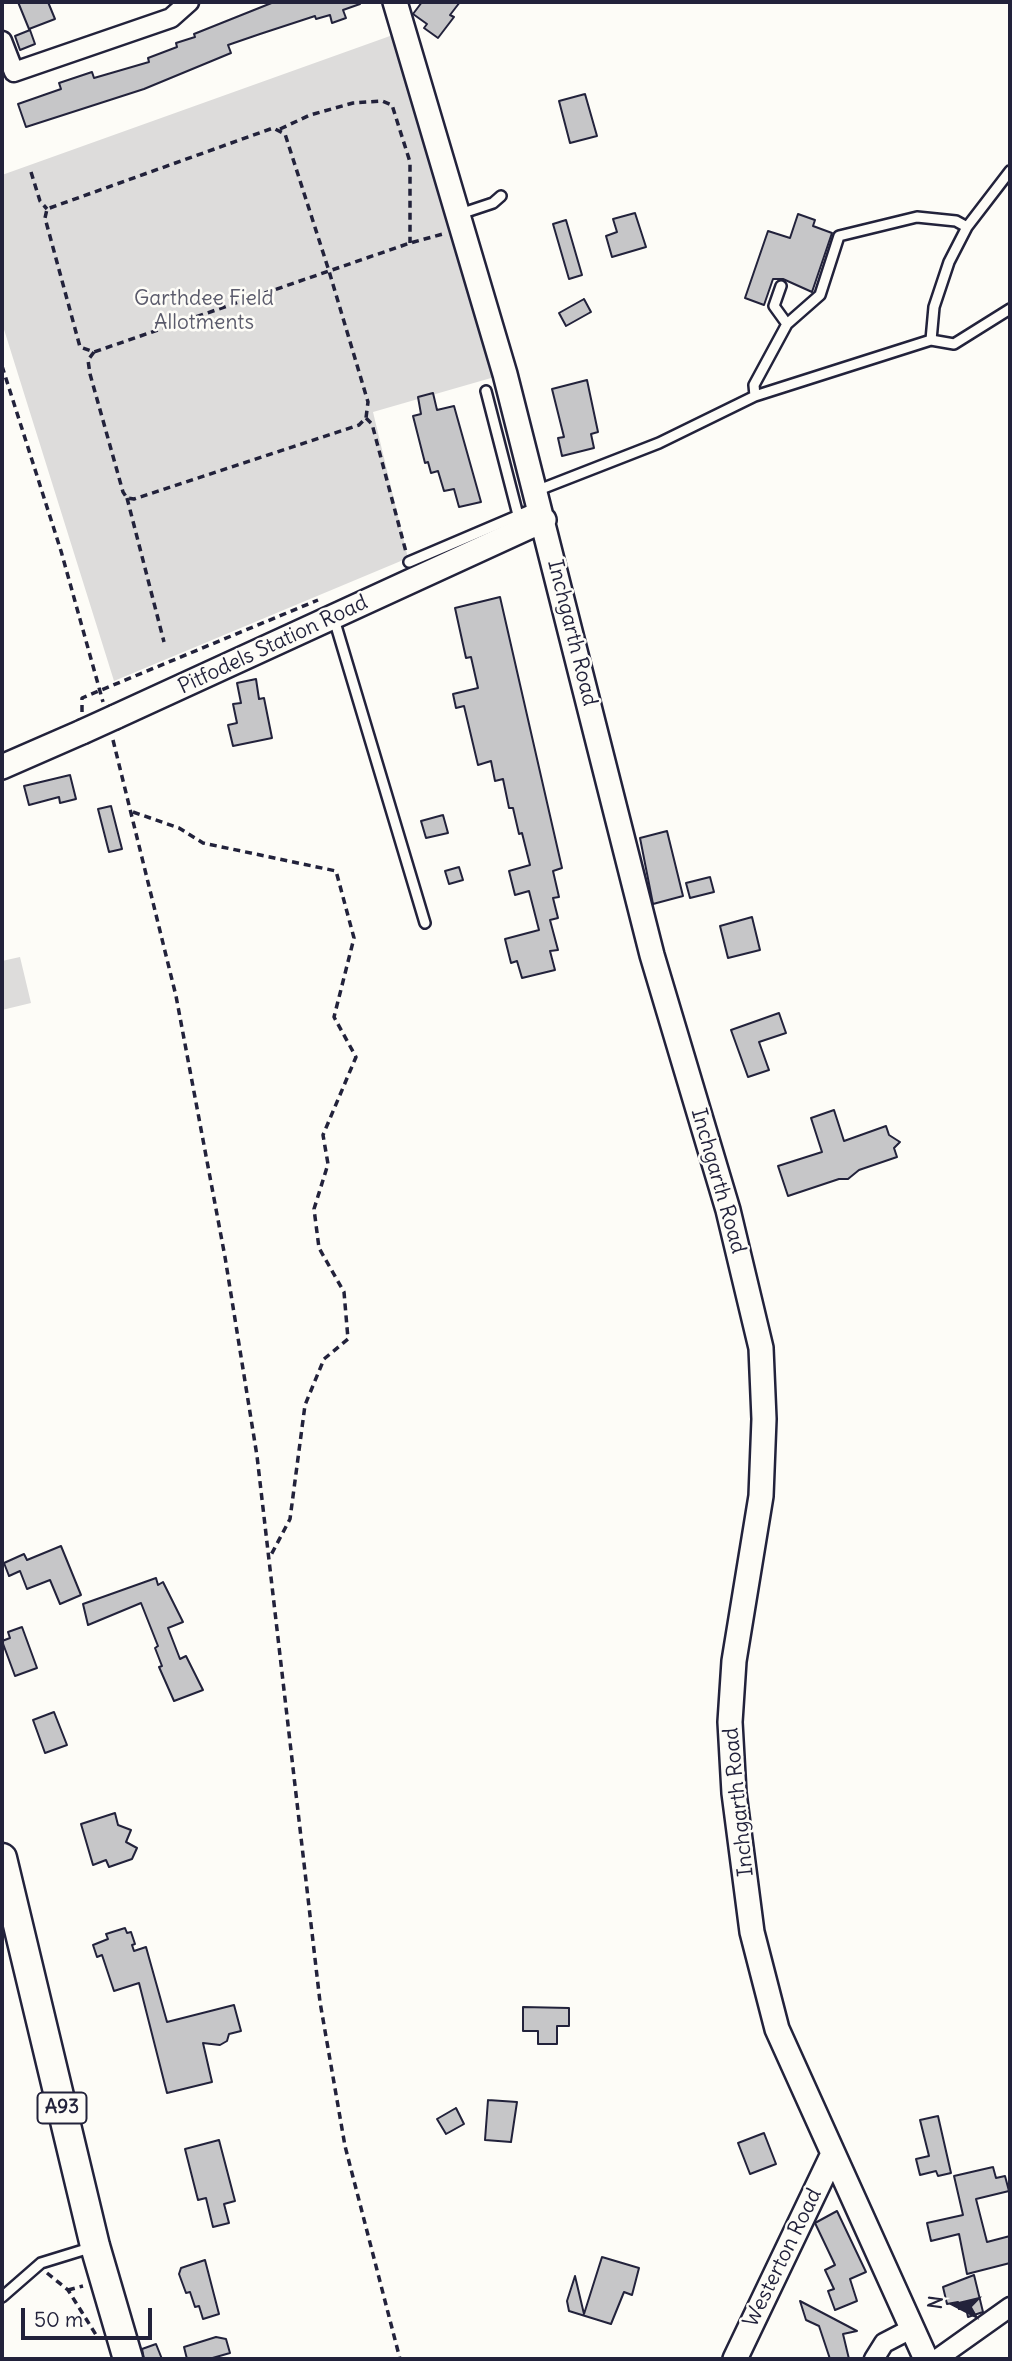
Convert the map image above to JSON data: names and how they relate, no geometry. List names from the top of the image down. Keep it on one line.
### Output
{"streets":{"main road":["A93"],"street":["Inchgarth Road","Pitfodels Station Road","Westerton Road"]},"crossings":[["Inchgarth Road","Pitfodels Station Road"],["Inchgarth Road","Westerton Road"]],"parks":["Garthdee Field Allotments"],"scale_bar":"50 m","north":"left"}
